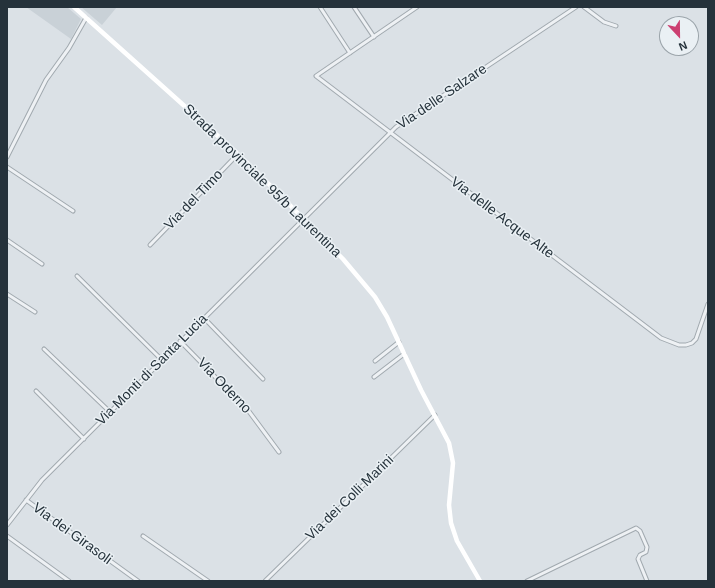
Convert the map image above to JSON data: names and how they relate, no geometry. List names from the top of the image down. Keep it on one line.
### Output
{"streets":{"main road":["Strada provinciale 95/b Laurentina"],"street":["Via delle Salzare","Via del Timo","Via delle Acque Alte","Via Monti di Santa Lucia","Via Oderno","Via dei Colli Marini","Via dei Girasoli"]},"crossings":[["Via delle Salzare","Strada provinciale 95/b Laurentina"],["Via delle Salzare","Via delle Acque Alte"],["Via delle Salzare","Via Monti di Santa Lucia"],["Strada provinciale 95/b Laurentina","Via del Timo"],["Strada provinciale 95/b Laurentina","Via Monti di Santa Lucia"],["Strada provinciale 95/b Laurentina","Via dei Colli Marini"],["Via Monti di Santa Lucia","Via Oderno"],["Via Monti di Santa Lucia","Via dei Girasoli"]],"north":"bottom"}
